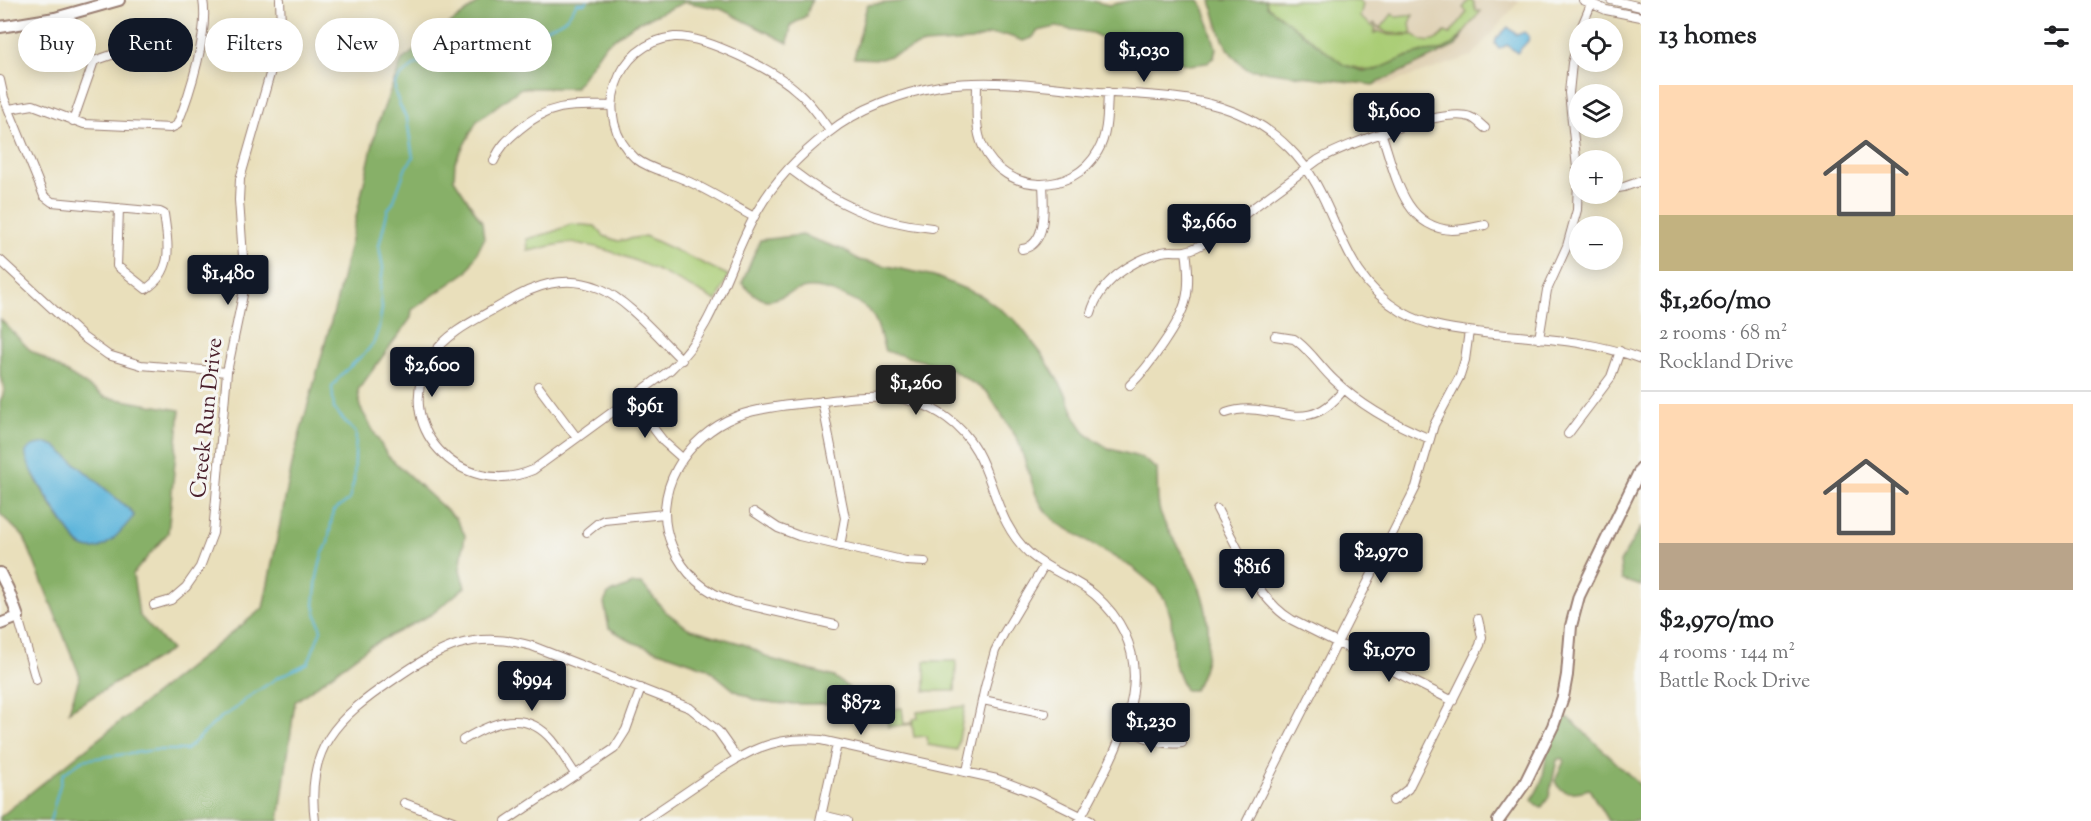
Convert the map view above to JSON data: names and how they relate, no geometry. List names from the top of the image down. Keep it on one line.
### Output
{"streets":{"street":["Creek Run Drive"]},"page":{"heading":"13 homes","map_buttons":["+","−"],"chip":["Buy","Rent","Filters","New","Apartment"],"price":["$1,030","$1,600","$2,660","$1,480","$2,600","$1,260","$961","$2,970","$816","$1,070","$994","$872","$1,230"],"list":[{"name":"$1,260/mo","note":"2 rooms · 68 m² · Rockland Drive"},{"name":"$2,970/mo","note":"4 rooms · 144 m² · Battle Rock Drive"}]}}
